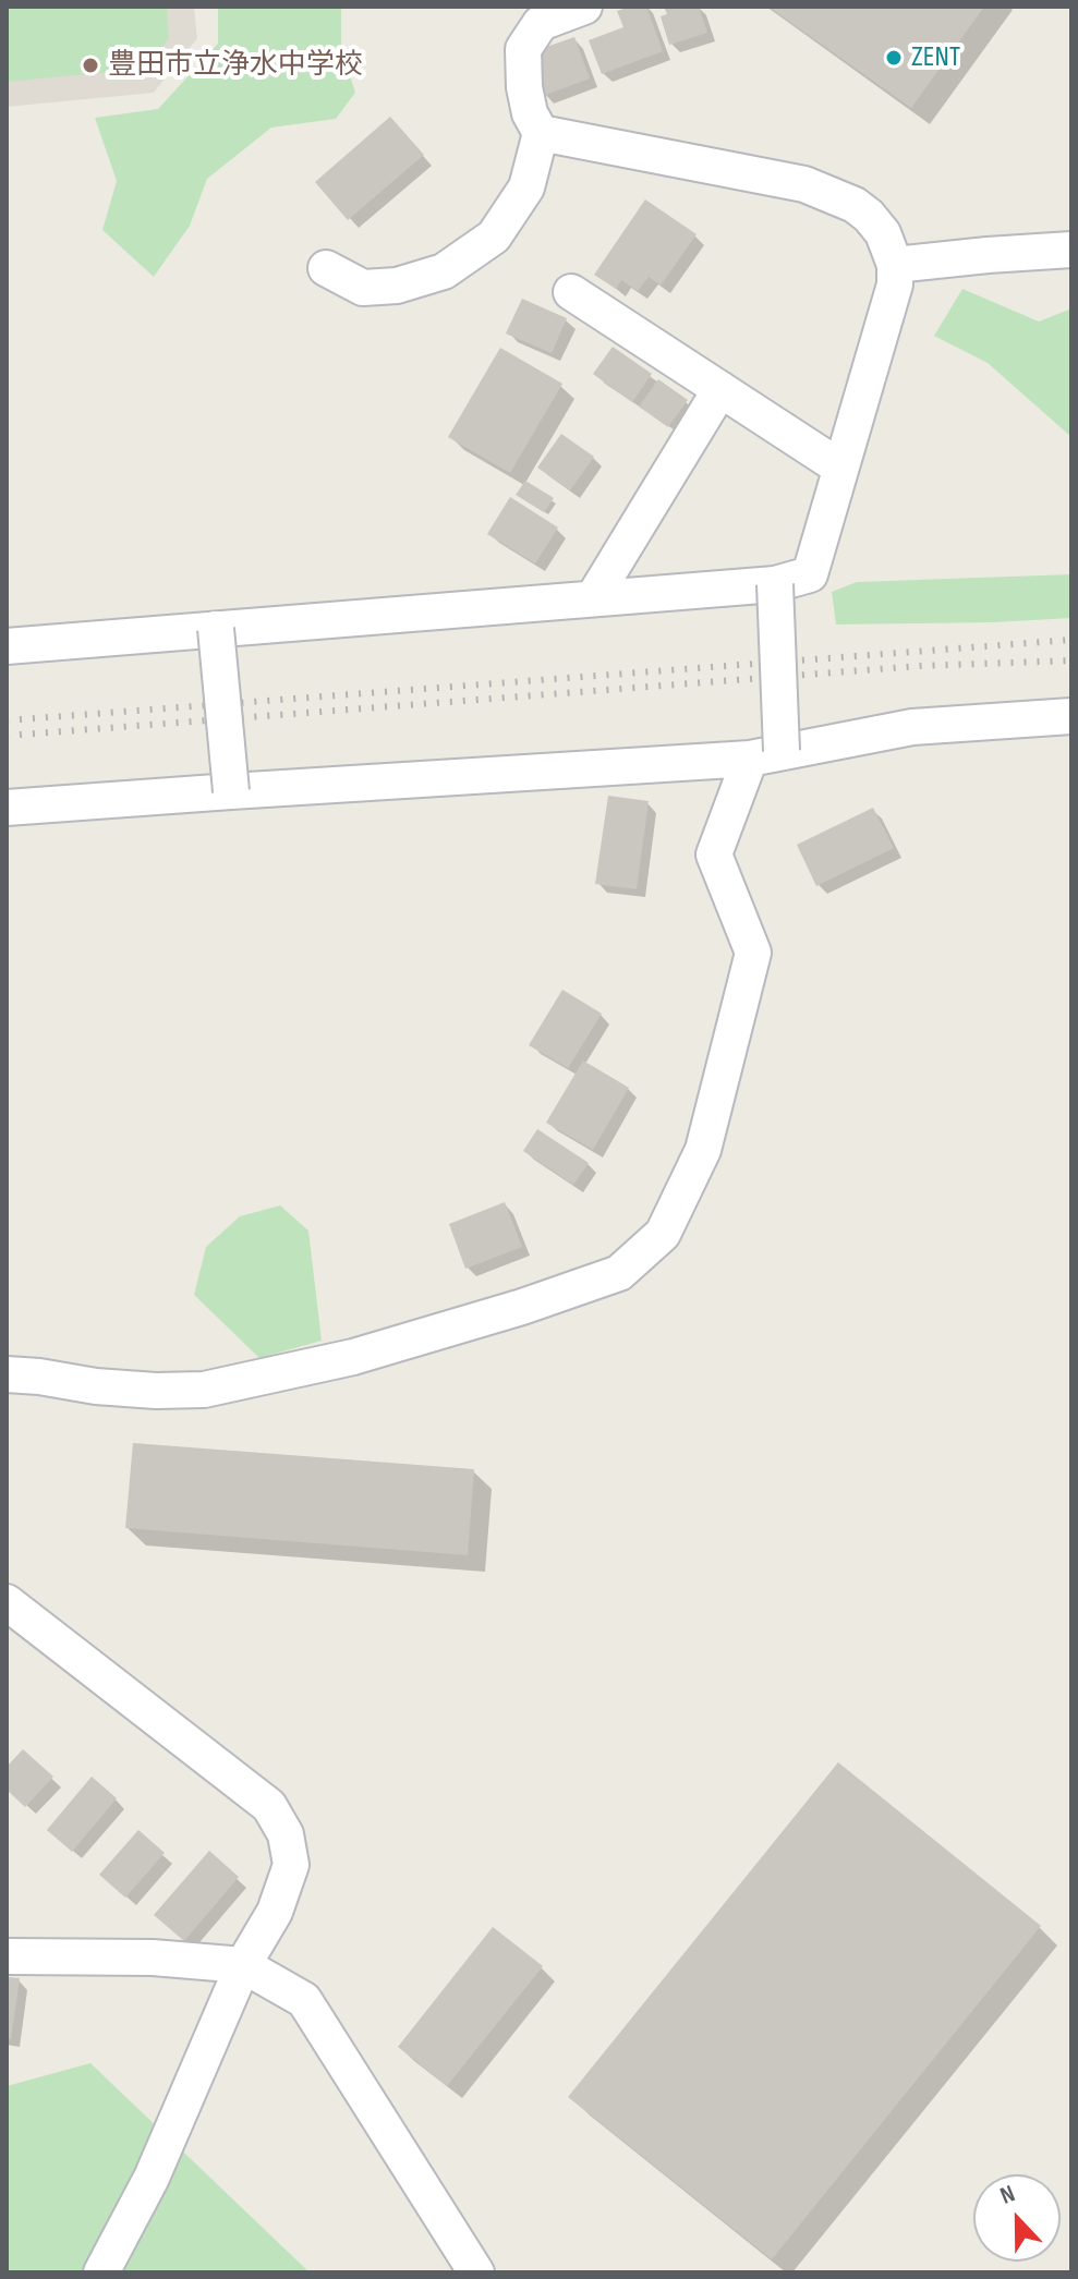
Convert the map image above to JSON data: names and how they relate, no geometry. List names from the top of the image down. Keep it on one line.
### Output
{"places":["ZENT","豊田市立浄水中学校"],"north":"top"}
